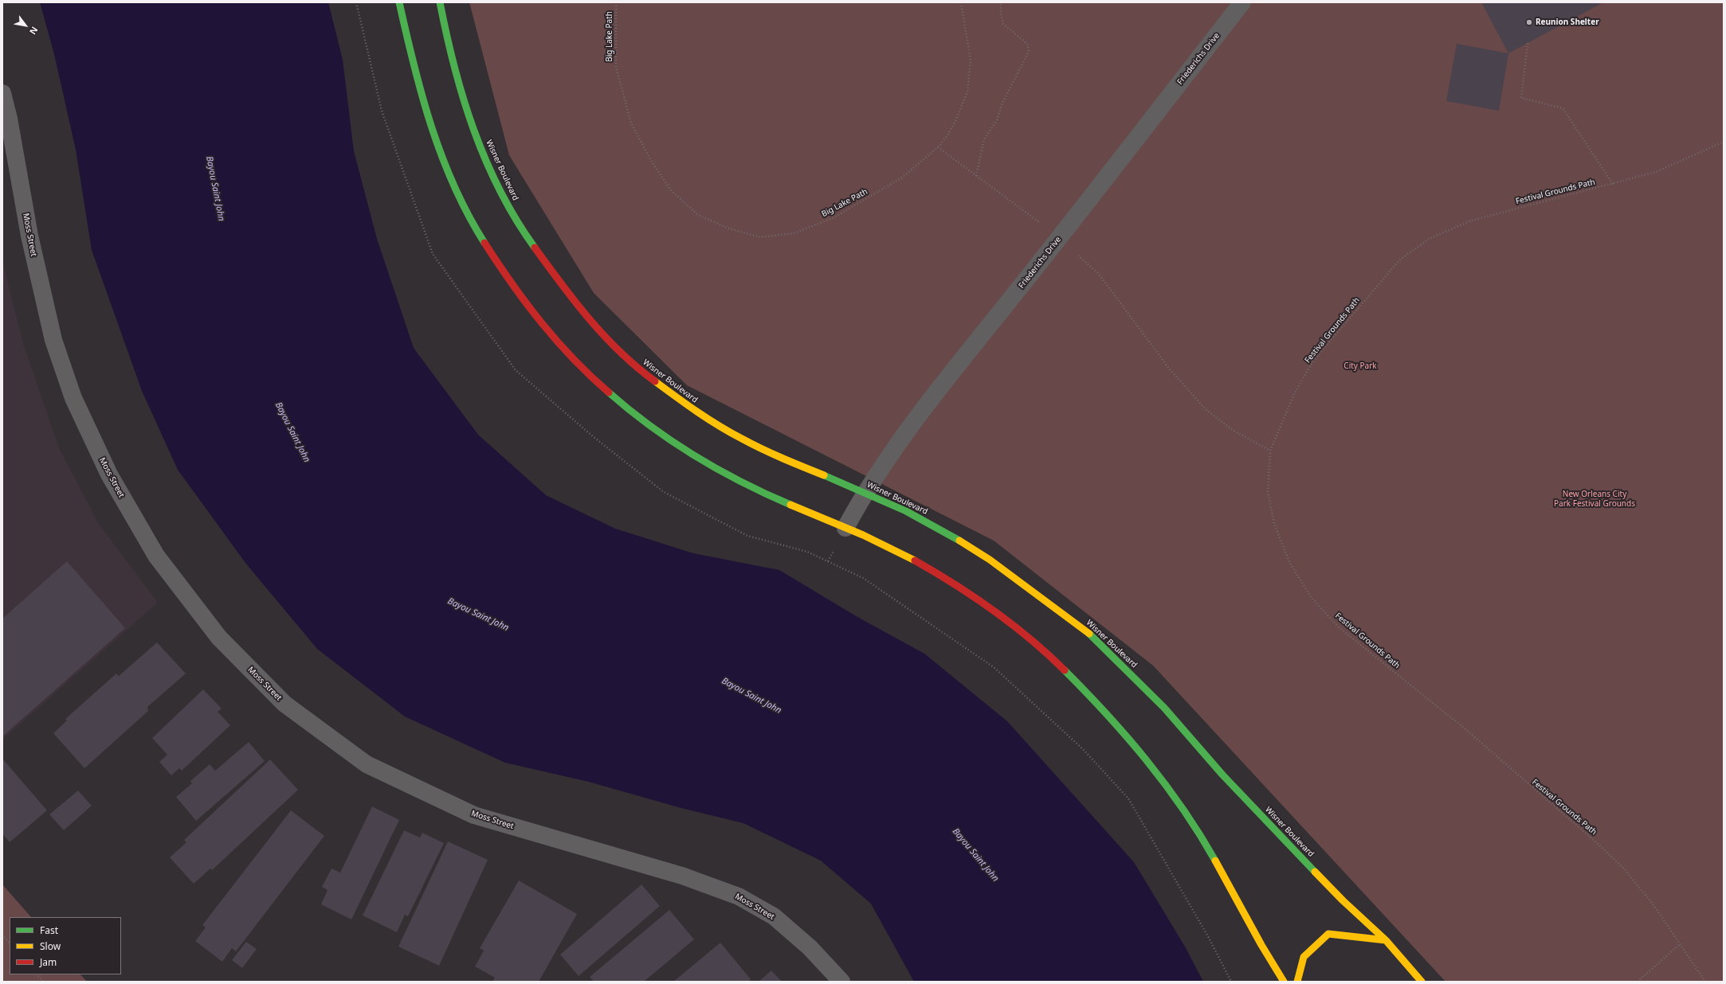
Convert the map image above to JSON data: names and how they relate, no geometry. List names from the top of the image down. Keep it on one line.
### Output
{"streets":{"street":["Friederichs Drive","Wisner Boulevard","Moss Street"],"path":["Big Lake Path","Festival Grounds Path"]},"crossings":[["Friederichs Drive","Wisner Boulevard"]],"water":["Bayou Saint John"],"parks":["City Park","New Orleans City Park Festival Grounds"],"places":["Reunion Shelter"],"legend":["Fast","Slow","Jam"],"north":"bottom right"}
